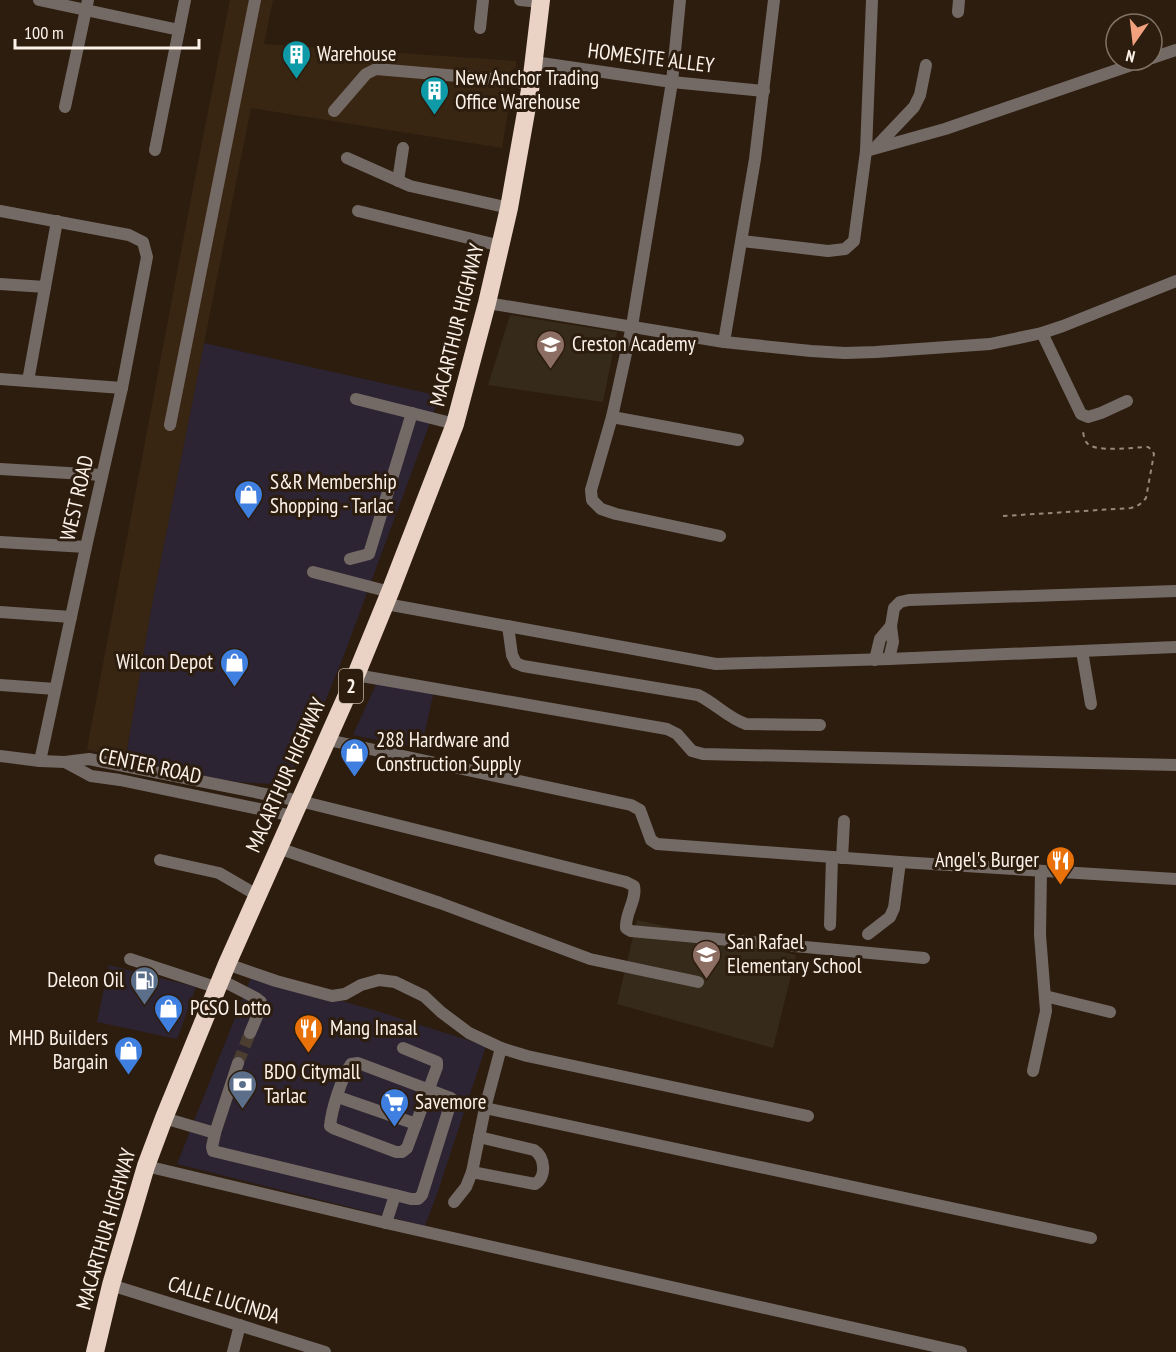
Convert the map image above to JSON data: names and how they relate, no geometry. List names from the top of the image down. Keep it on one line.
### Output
{"streets":{"highway":["MACARTHUR HIGHWAY","2"],"street":["HOMESITE ALLEY","WEST ROAD","CENTER ROAD","CALLE LUCINDA"]},"crossings":[["HOMESITE ALLEY","MACARTHUR HIGHWAY"],["MACARTHUR HIGHWAY","CENTER ROAD"],["MACARTHUR HIGHWAY","CALLE LUCINDA"],["WEST ROAD","CENTER ROAD"]],"places":{"building":["Warehouse","New Anchor Trading Office Warehouse"],"school or university":["Creston Academy","San Rafael Elementary School"],"shop":["S&R Membership Shopping - Tarlac","Wilcon Depot","288 Hardware and Construction Supply","PCSO Lotto","MHD Builders Bargain"],"restaurant":["Angel's Burger","Mang Inasal"],"fuel station":["Deleon Oil"],"bank":["BDO Citymall Tarlac"],"supermarket":["Savemore"]},"scale_bar":"100 m","north":"bottom"}
